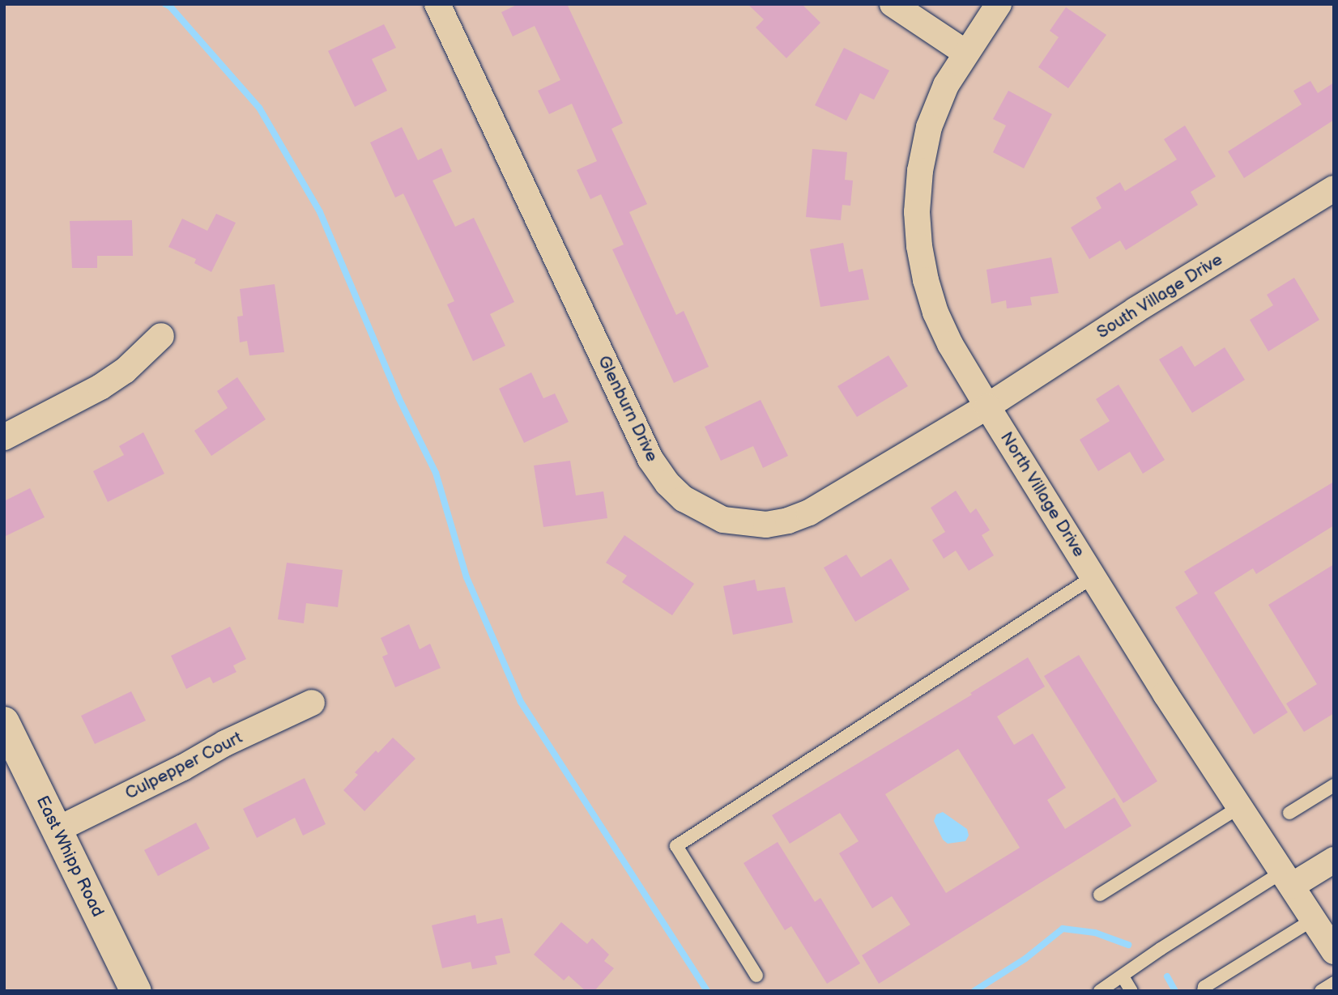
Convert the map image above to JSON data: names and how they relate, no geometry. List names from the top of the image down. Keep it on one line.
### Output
{"streets":{"main road":["East Whipp Road"],"street":["South Village Drive","Glenburn Drive","North Village Drive","Culpepper Court"]},"crossings":[["South Village Drive","Glenburn Drive"],["South Village Drive","North Village Drive"],["Glenburn Drive","North Village Drive"],["Culpepper Court","East Whipp Road"]]}
